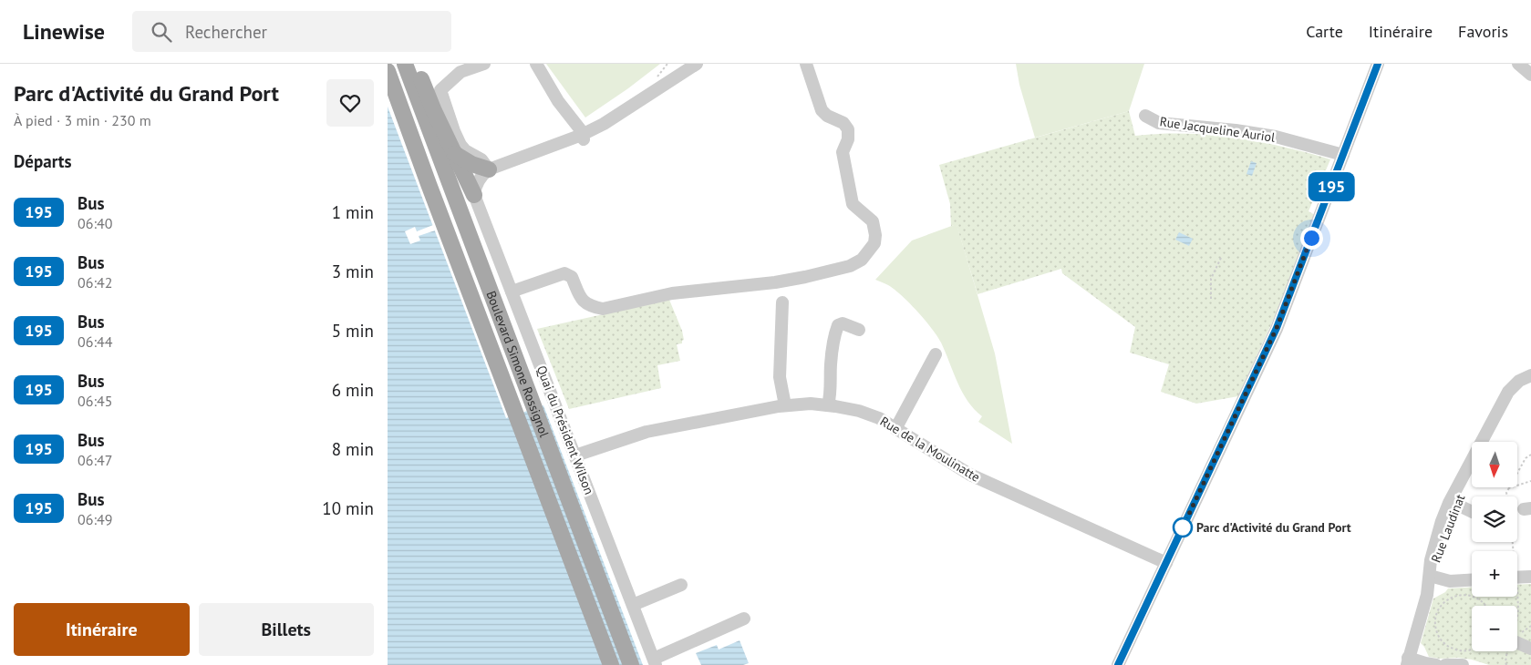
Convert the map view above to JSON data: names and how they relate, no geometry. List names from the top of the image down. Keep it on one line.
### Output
{"streets":{"main road":["Boulevard Simone Rossignol"],"street":["Rue Jacqueline Auriol","Quai du Président Wilson","Rue de la Moulinatte","Rue Laudinat"]},"crossings":[["Quai du Président Wilson","Rue de la Moulinatte"]],"places":["Parc d'Activité du Grand Port"],"lines":["bus line 195"],"north":"bottom","page":{"header":"Linewise","search":"Rechercher","nav":["Carte","Itinéraire","Favoris"],"heading":[["Parc d'Activité du Grand Port","À pied · 3 min · 230 m"],"Départs"],"on_map":"195","list":[{"mark":"195","name":"Bus","note":"06:40","value":"1 min"},{"mark":"195","name":"Bus","note":"06:42","value":"3 min"},{"mark":"195","name":"Bus","note":"06:44","value":"5 min"},{"mark":"195","name":"Bus","note":"06:45","value":"6 min"},{"mark":"195","name":"Bus","note":"06:47","value":"8 min"},{"mark":"195","name":"Bus","note":"06:49","value":"10 min"}],"map_buttons":["+","−"],"buttons":["Itinéraire","Billets"]}}
